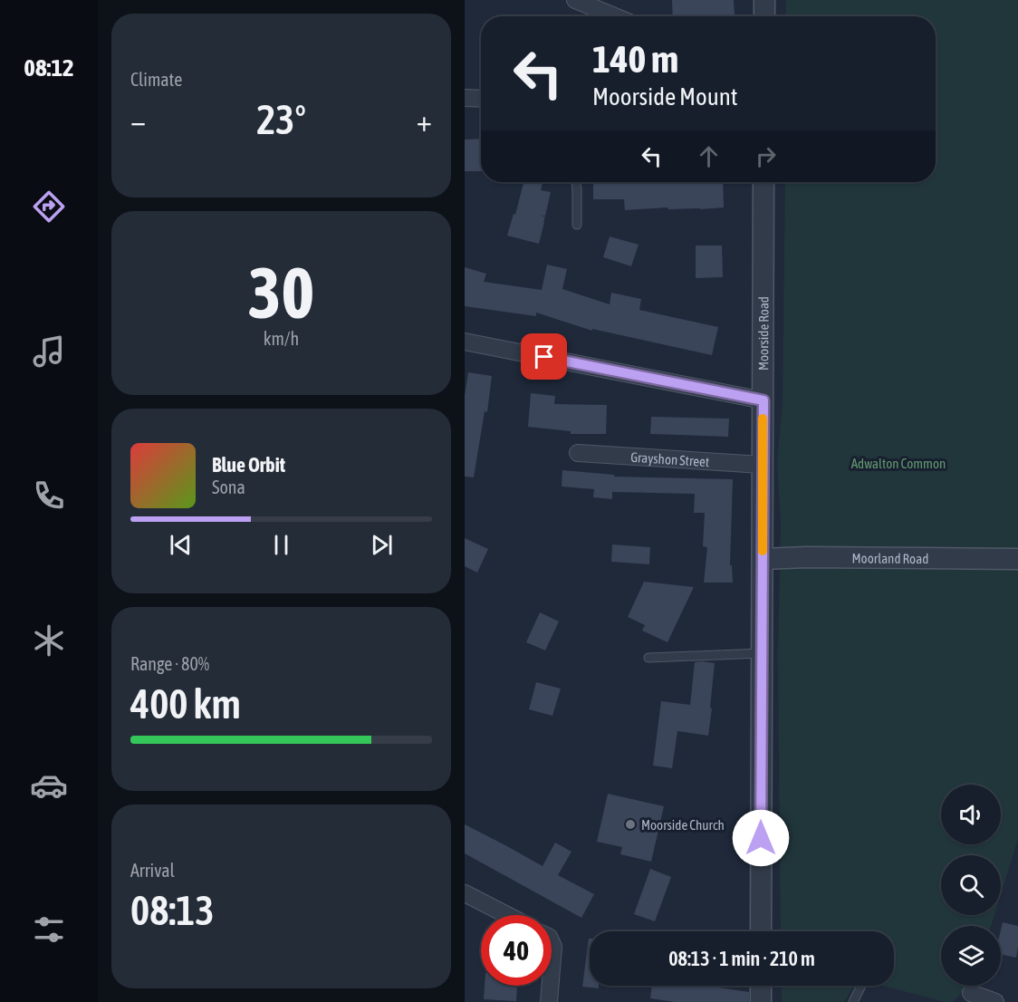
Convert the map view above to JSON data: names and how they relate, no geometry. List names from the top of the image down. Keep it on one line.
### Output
{"streets":{"street":["Moorside Road","Grayshon Street","Moorland Road"]},"crossings":[["Moorside Road","Grayshon Street"],["Moorside Road","Moorland Road"]],"parks":["Adwalton Common"],"places":["Moorside Church"],"page":{"tabs":"08:12","tile":["Climate",["30","km/h"],["Range · 80%","400 km"],["Arrival","08:13"]],"turn":["140 m","Moorside Mount"],"heat":["−","23°","+"],"song":["Blue Orbit","Sona"],"limit":"40","trip":"08:13 · 1 min · 210 m"}}
